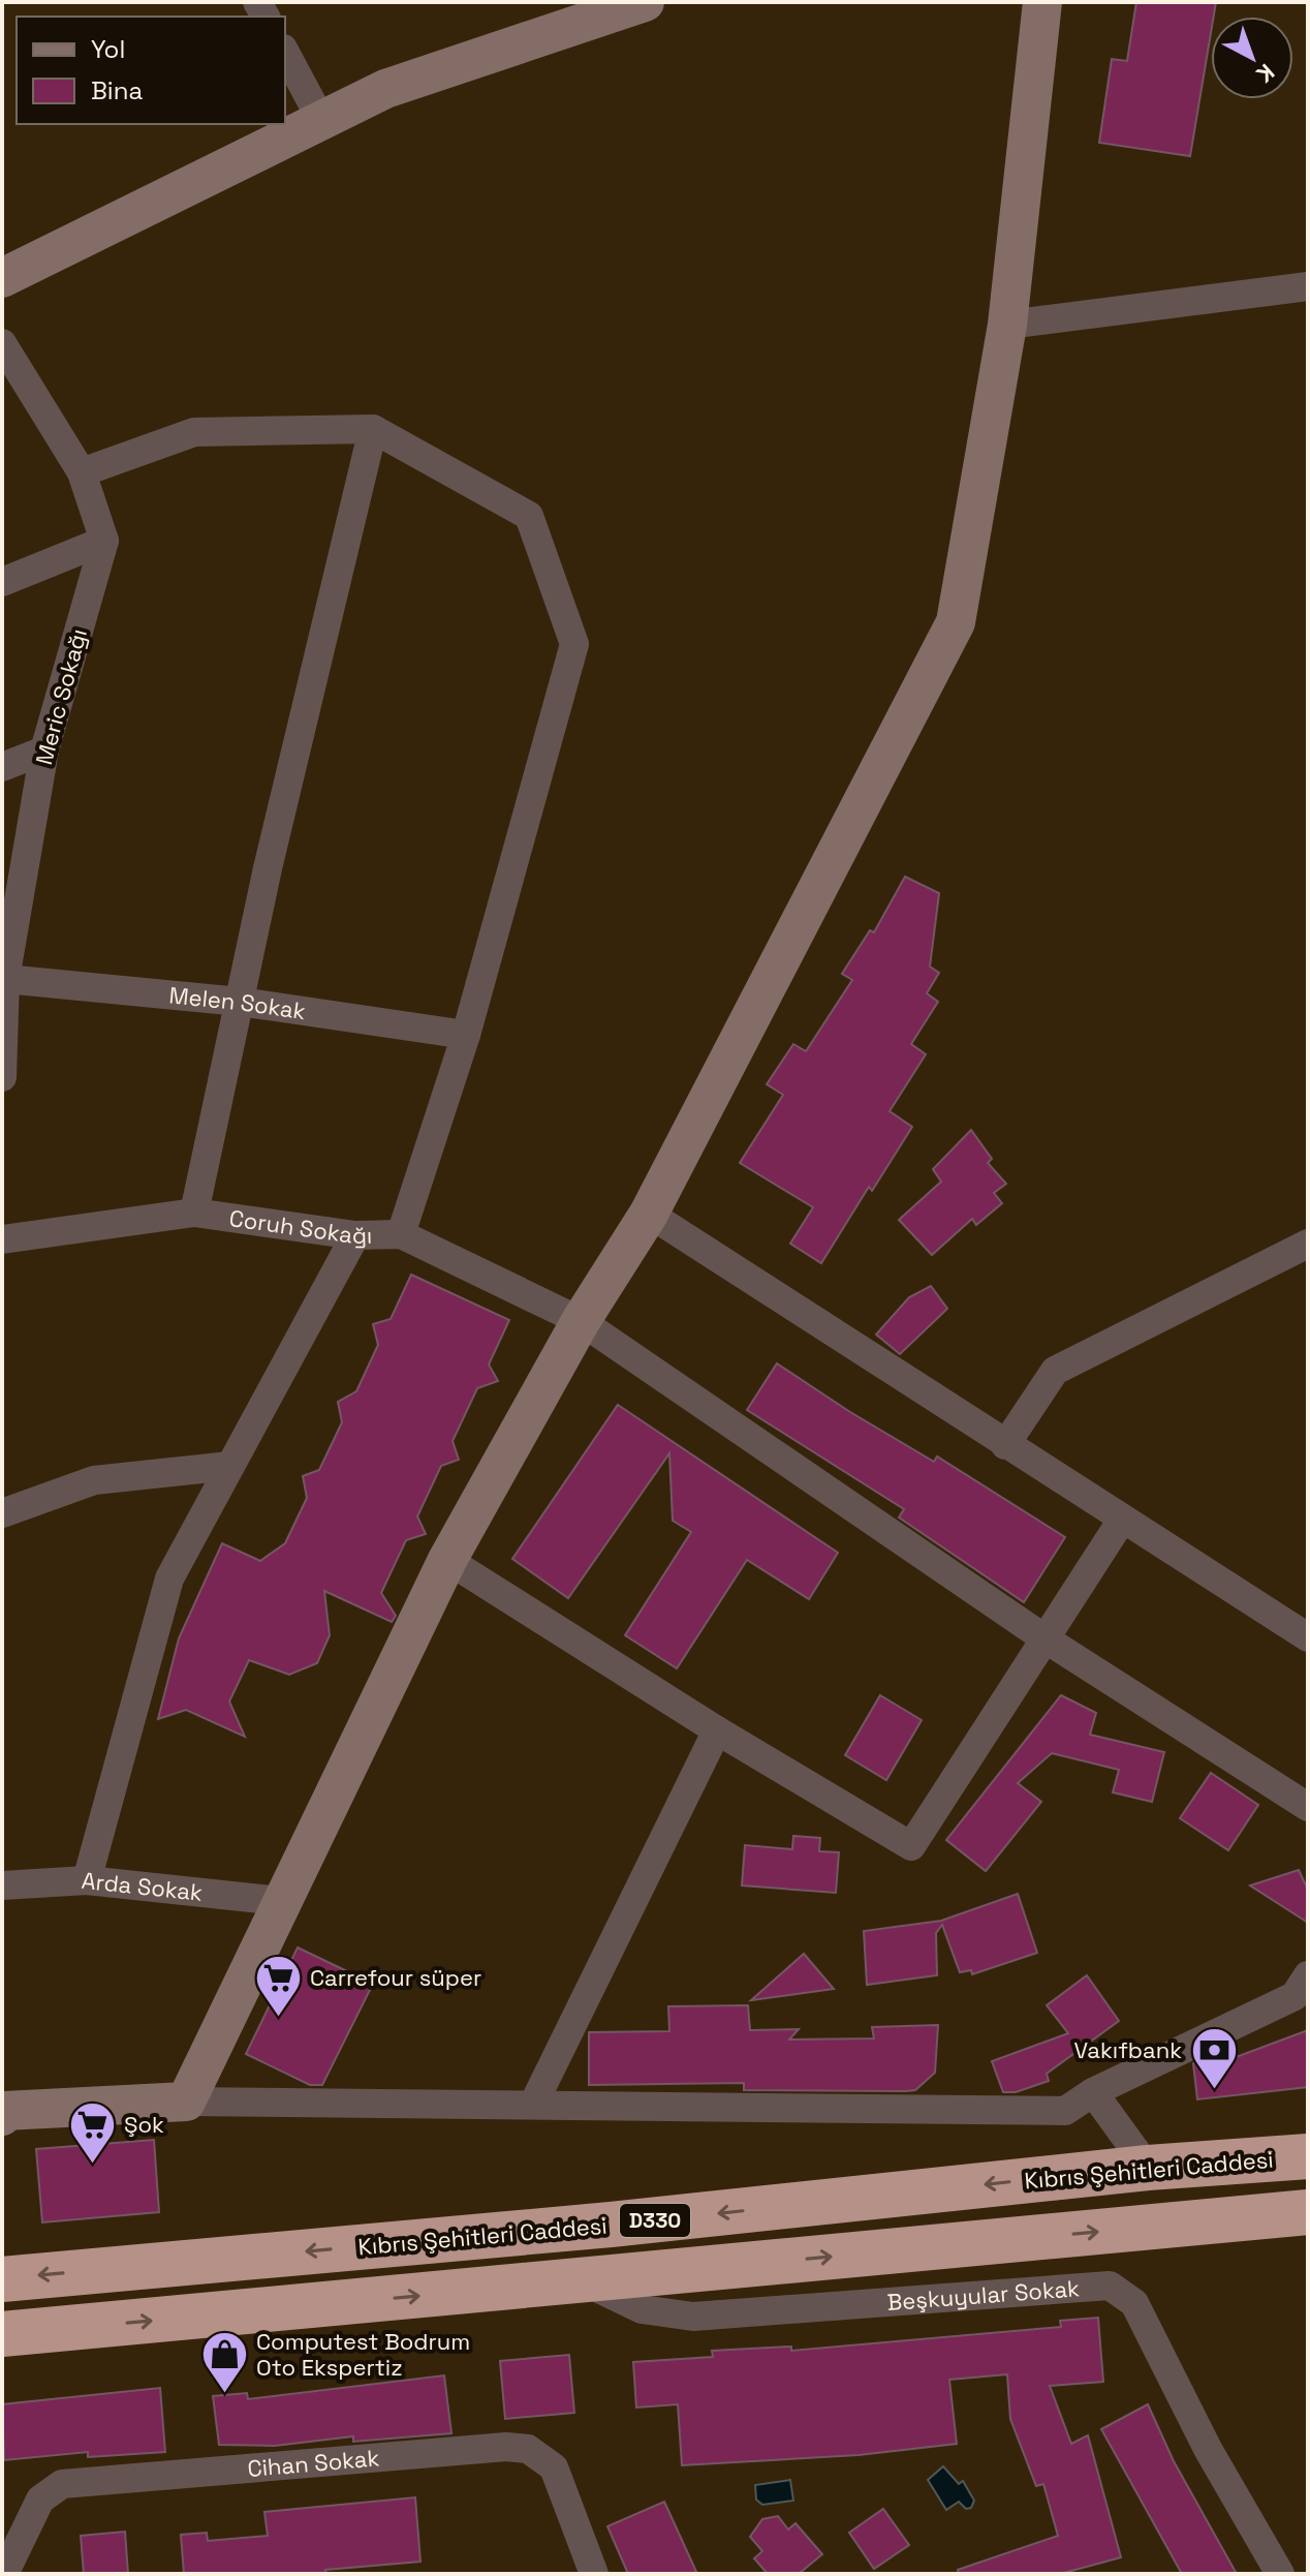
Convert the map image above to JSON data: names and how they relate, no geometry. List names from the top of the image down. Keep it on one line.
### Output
{"streets":{"highway":["Kıbrıs Şehitleri Caddesi","D330"],"street":["Meric Sokağı","Melen Sokak","Coruh Sokağı","Arda Sokak","Beşkuyular Sokak","Cihan Sokak"]},"crossings":[["Meric Sokağı","Melen Sokak"],["D330","Beşkuyular Sokak"]],"places":{"supermarket":["Carrefour süper","Şok"],"bank":["Vakıfbank"],"shop":["Computest Bodrum Oto Ekspertiz"]},"legend":["Yol","Bina"],"north":"bottom right"}
